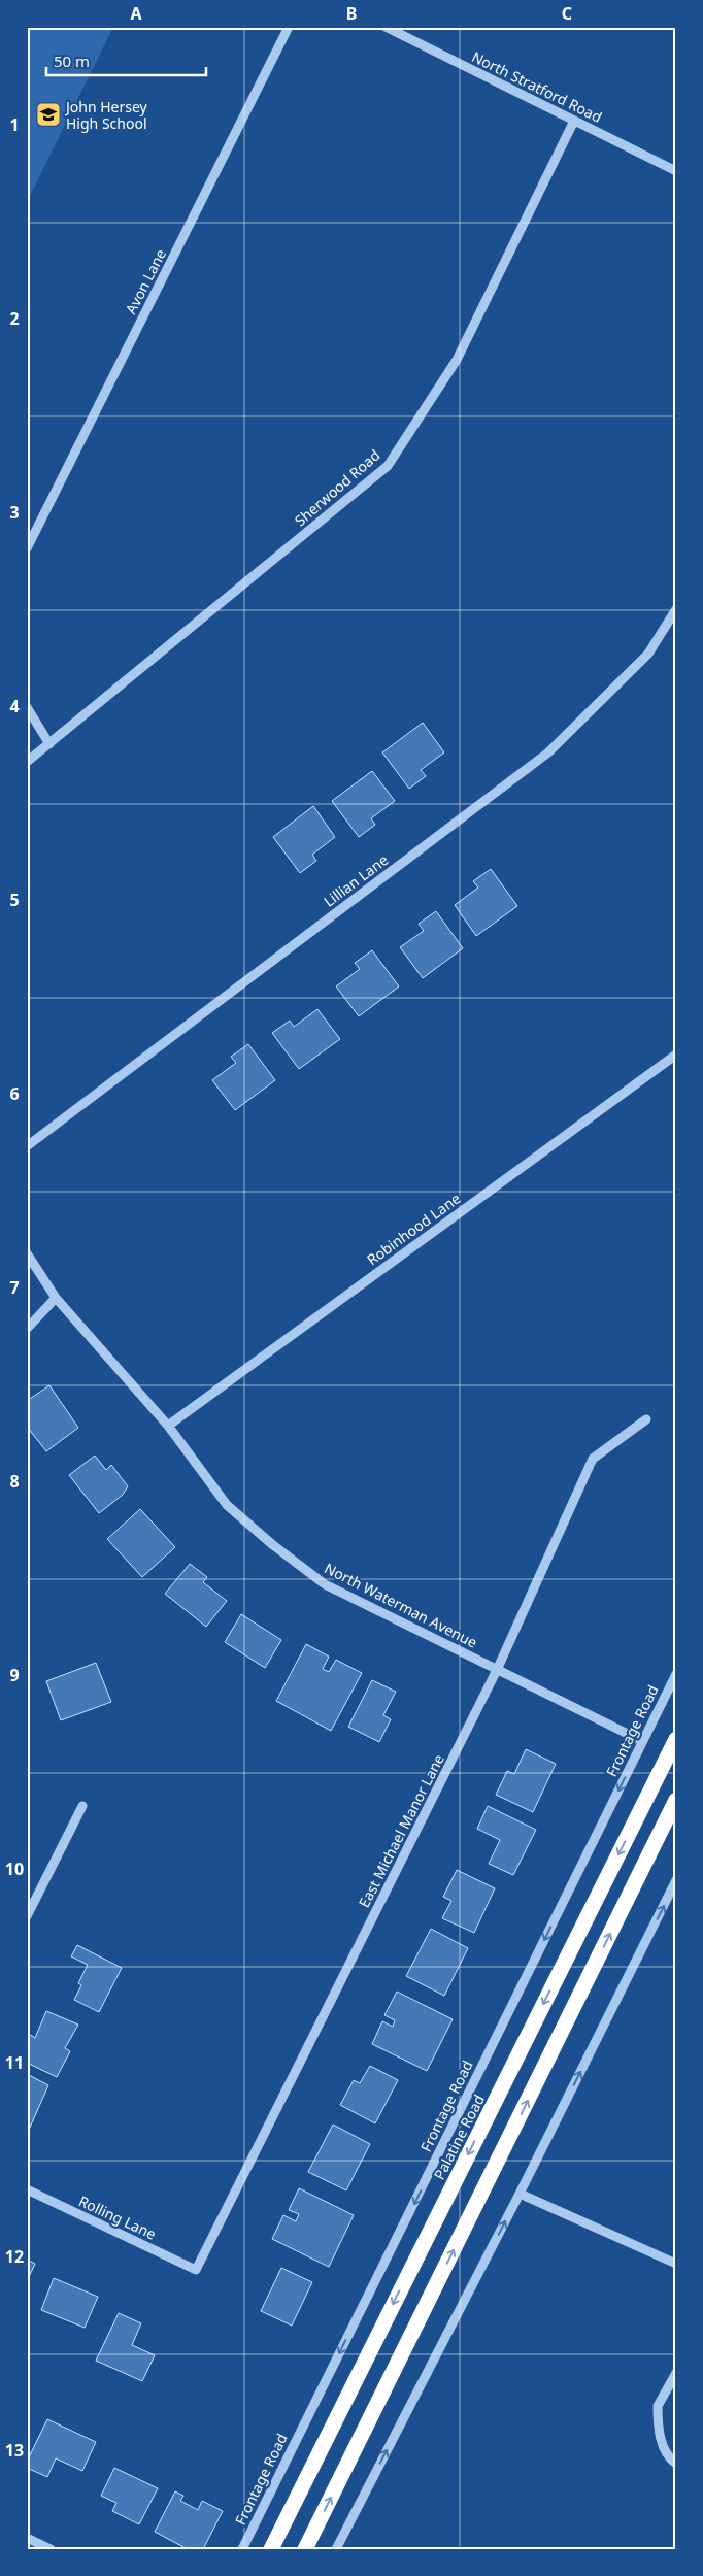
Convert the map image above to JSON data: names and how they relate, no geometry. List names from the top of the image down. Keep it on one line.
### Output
{"streets":{"highway":["Palatine Road"],"street":["North Stratford Road","Avon Lane","Sherwood Road","Lillian Lane","Robinhood Lane","North Waterman Avenue","Frontage Road","East Michael Manor Lane","Rolling Lane"]},"crossings":[["North Stratford Road","Sherwood Road"],["Robinhood Lane","North Waterman Avenue"],["North Waterman Avenue","Frontage Road"],["North Waterman Avenue","East Michael Manor Lane"],["East Michael Manor Lane","Rolling Lane"]],"one_way":["Frontage Road"],"places":{"school or university":["John Hersey High School"]},"scale_bar":"50 m","grid":{"columns":["A","B","C"],"rows":["1","2","3","4","5","6","7","8","9","10","11","12","13"]}}
